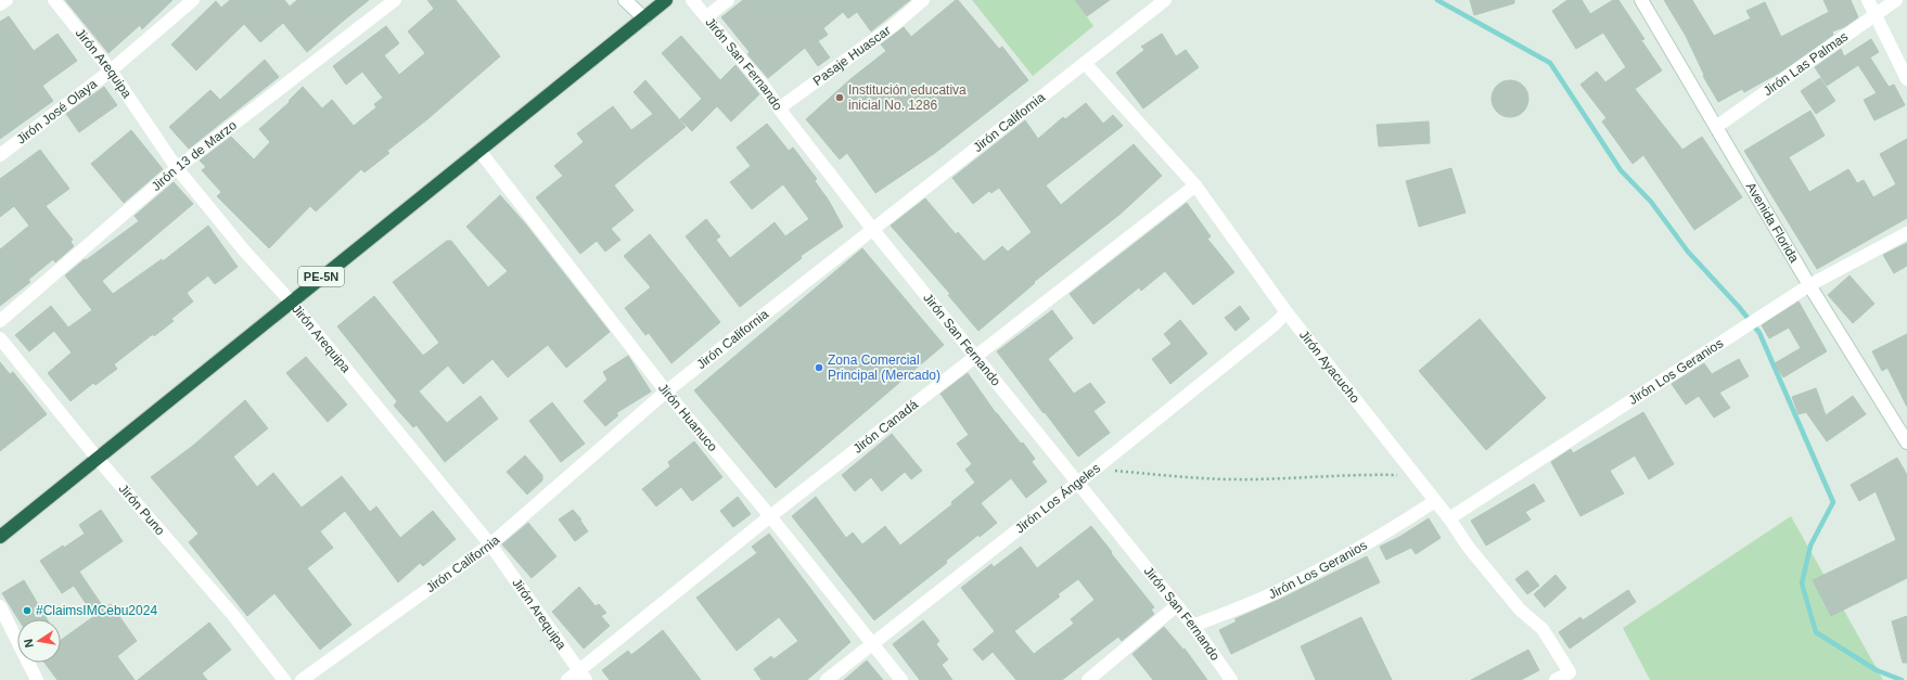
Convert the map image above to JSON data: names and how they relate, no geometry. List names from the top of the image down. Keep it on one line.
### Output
{"streets":{"highway":["PE-5N"],"street":["Pasaje Huascar","Jirón Arequipa","Jirón San Fernando","Jirón Las Palmas","Jirón José Olaya","Jirón California","Jirón 13 de Marzo","Avenida Florida","Jirón Ayacucho","Jirón Los Geranios","Jirón Huanuco","Jirón Canadá","Jirón Los Ángeles","Jirón Puno"]},"crossings":[["Pasaje Huascar","Jirón San Fernando"],["Jirón Arequipa","Jirón José Olaya"],["Jirón Arequipa","Jirón California"],["Jirón Arequipa","Jirón 13 de Marzo"],["Jirón Arequipa","PE-5N"],["Jirón Arequipa","Jirón Canadá"],["Jirón San Fernando","Jirón California"],["Jirón San Fernando","Jirón Los Geranios"],["Jirón San Fernando","Jirón Canadá"],["Jirón San Fernando","Jirón Los Ángeles"],["Jirón Las Palmas","Avenida Florida"],["Jirón California","Jirón Ayacucho"],["Jirón California","Jirón Huanuco"],["Avenida Florida","Jirón Los Geranios"],["PE-5N","Jirón Huanuco"],["PE-5N","Jirón Puno"],["Jirón Ayacucho","Jirón Los Geranios"],["Jirón Ayacucho","Jirón Canadá"],["Jirón Ayacucho","Jirón Los Ángeles"],["Jirón Huanuco","Jirón Canadá"],["Jirón Huanuco","Jirón Los Ángeles"]],"places":["Institución educativa inicial No. 1286","Zona Comercial Principal (Mercado)","#ClaimsIMCebu2024"],"north":"left"}
